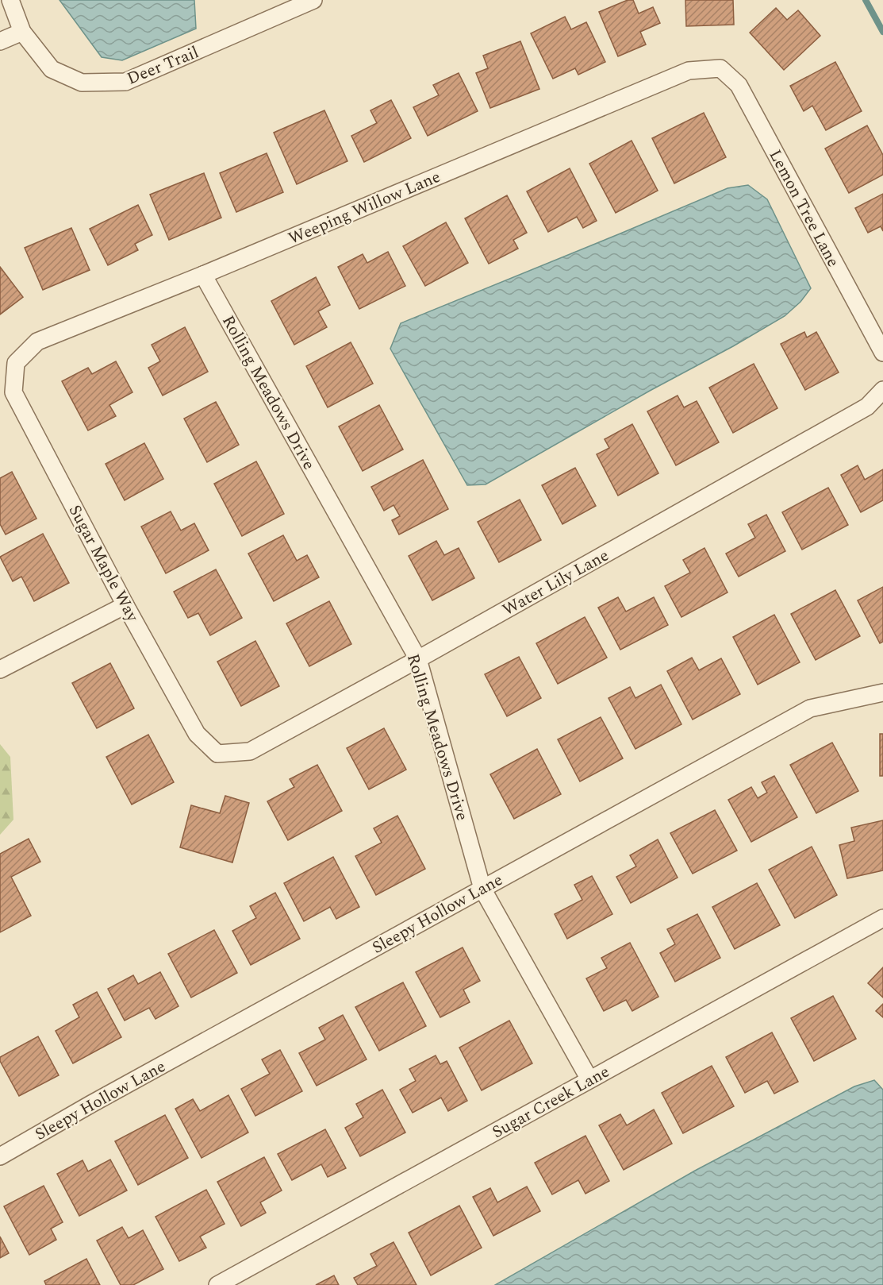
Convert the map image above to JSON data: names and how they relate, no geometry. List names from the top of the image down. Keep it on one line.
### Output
{"streets":{"street":["Deer Trail","Weeping Willow Lane","Lemon Tree Lane","Rolling Meadows Drive","Sugar Maple Way","Water Lily Lane","Sleepy Hollow Lane","Sugar Creek Lane"]},"crossings":[["Weeping Willow Lane","Lemon Tree Lane"],["Weeping Willow Lane","Rolling Meadows Drive"],["Weeping Willow Lane","Sugar Maple Way"],["Rolling Meadows Drive","Water Lily Lane"],["Rolling Meadows Drive","Sleepy Hollow Lane"],["Rolling Meadows Drive","Sugar Creek Lane"],["Sugar Maple Way","Water Lily Lane"]]}
